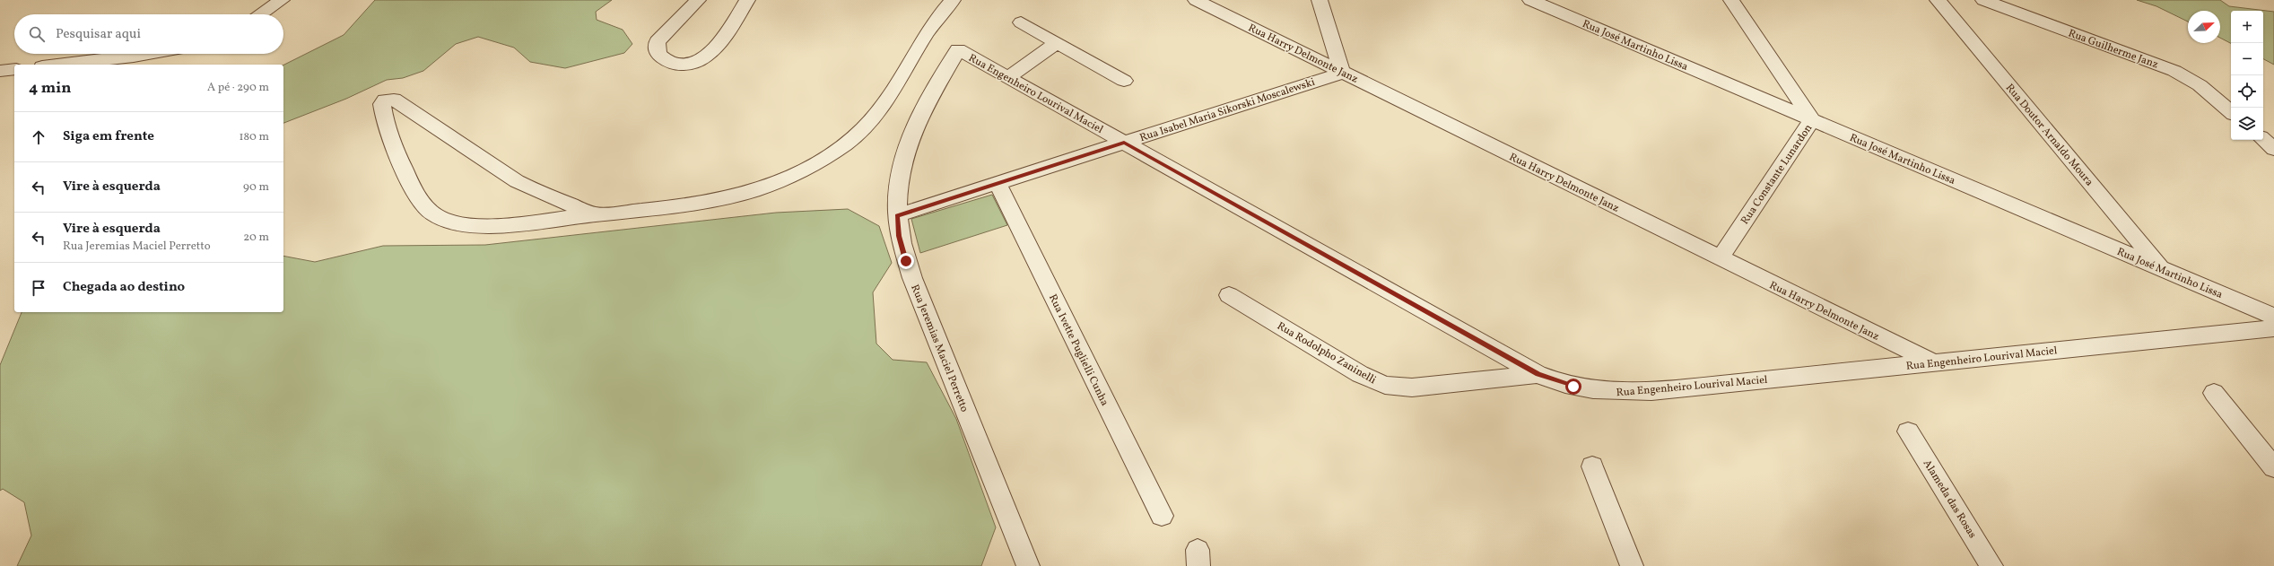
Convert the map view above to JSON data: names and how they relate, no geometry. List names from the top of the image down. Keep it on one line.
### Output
{"streets":{"street":["Rua José Martinho Lissa","Rua Guilherme Janz","Rua Harry Delmonte Janz","Rua Engenheiro Lourival Maciel","Rua Isabel Maria Sikorski Moscalewski","Rua Doutor Arnaldo Moura","Rua Constante Lunardon","Rua Jeremias Maciel Perretto","Rua Ivette Puglielli Cunha","Rua Rodolpho Zaninelli","Alameda das Rosas"]},"crossings":[["Rua José Martinho Lissa","Rua Doutor Arnaldo Moura"],["Rua José Martinho Lissa","Rua Constante Lunardon"],["Rua Harry Delmonte Janz","Rua Engenheiro Lourival Maciel"],["Rua Harry Delmonte Janz","Rua Isabel Maria Sikorski Moscalewski"],["Rua Harry Delmonte Janz","Rua Constante Lunardon"],["Rua Engenheiro Lourival Maciel","Rua Isabel Maria Sikorski Moscalewski"],["Rua Engenheiro Lourival Maciel","Rua Jeremias Maciel Perretto"],["Rua Engenheiro Lourival Maciel","Rua Rodolpho Zaninelli"],["Rua Isabel Maria Sikorski Moscalewski","Rua Jeremias Maciel Perretto"],["Rua Isabel Maria Sikorski Moscalewski","Rua Ivette Puglielli Cunha"]],"north":"top right","page":{"map_buttons":["+","−"],"search":"Pesquisar aqui","heading":["4 min","A pé · 290 m"],"list":[["Siga em frente","180 m"],["Vire à esquerda","90 m"],["Vire à esquerda","Rua Jeremias Maciel Perretto","20 m"],"Chegada ao destino"]}}
